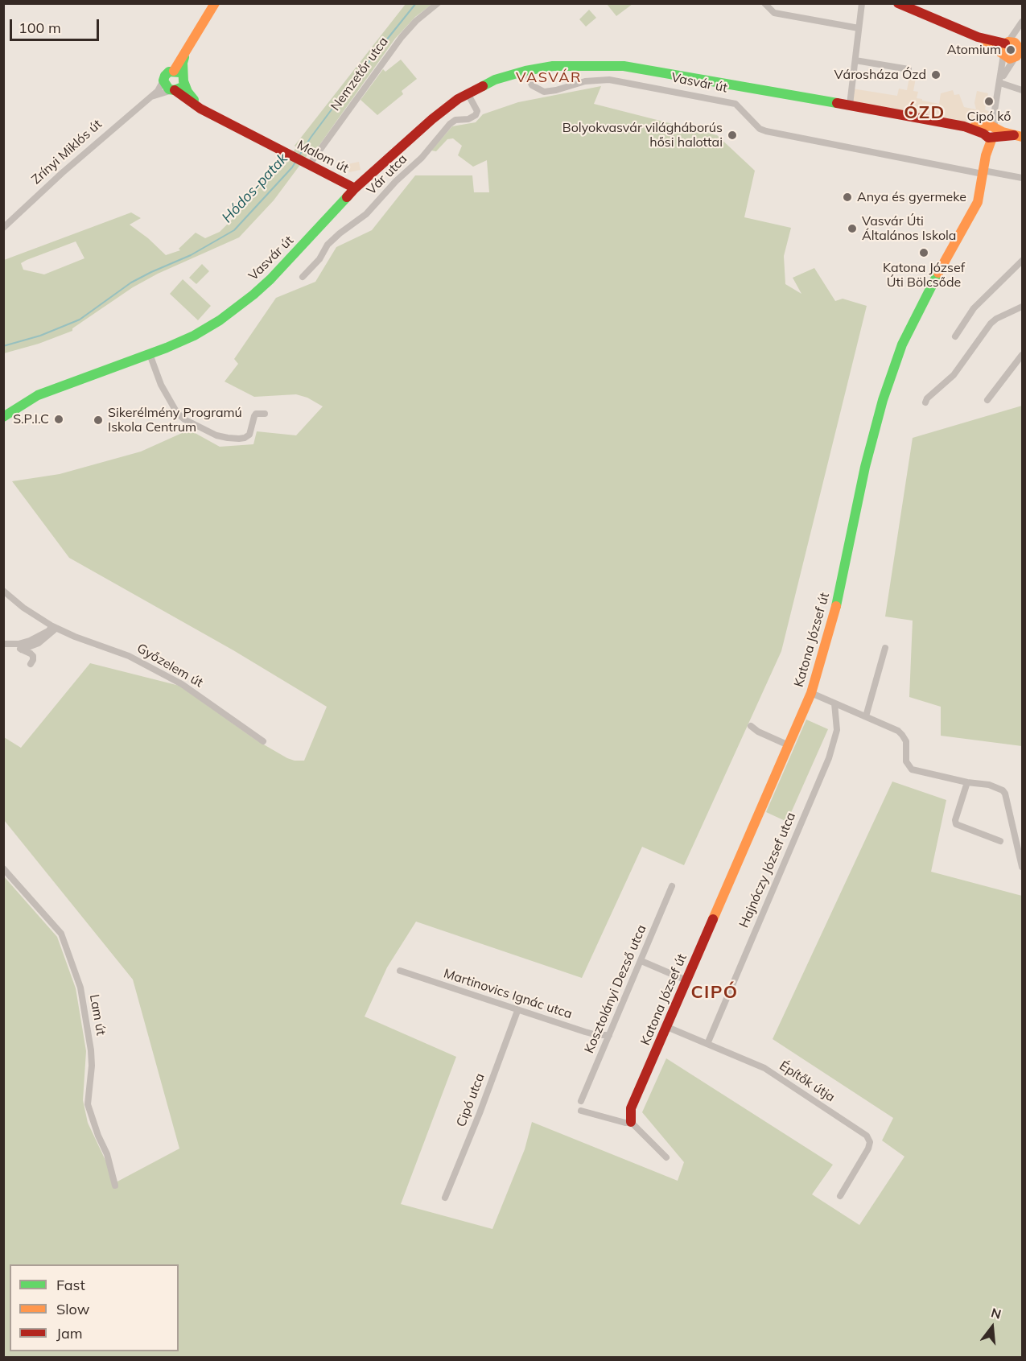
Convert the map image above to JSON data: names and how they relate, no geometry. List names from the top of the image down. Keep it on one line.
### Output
{"streets":{"street":["Nemzetőr utca","Vasvár út","Zrínyi Miklós út","Malom út","Vár utca","Katona József út","Győzelem út","Hajnóczy József utca","Kosztolányi Dezső utca","Martinovics Ignác utca","Lam út","Építők útja","Cipó utca"]},"crossings":[["Nemzetőr utca","Malom út"],["Vasvár út","Malom út"],["Vasvár út","Vár utca"],["Vasvár út","Katona József út"],["Zrínyi Miklós út","Malom út"],["Katona József út","Építők útja"],["Hajnóczy József utca","Építők útja"],["Kosztolányi Dezső utca","Martinovics Ignác utca"],["Martinovics Ignác utca","Cipó utca"]],"districts":["VASVÁR","ÓZD","CIPÓ"],"water":["Hódos-patak"],"places":["Atomium","Városháza Ózd","Cipó kő","Bolyokvasvár világháborús hősi halottai","Anya és gyermeke","Vasvár Úti Általános Iskola","Katona József Úti Bölcsőde","S.P.I.C","Sikerélmény Programú Iskola Centrum"],"legend":["Fast","Slow","Jam"],"scale_bar":"100 m","north":"top"}
